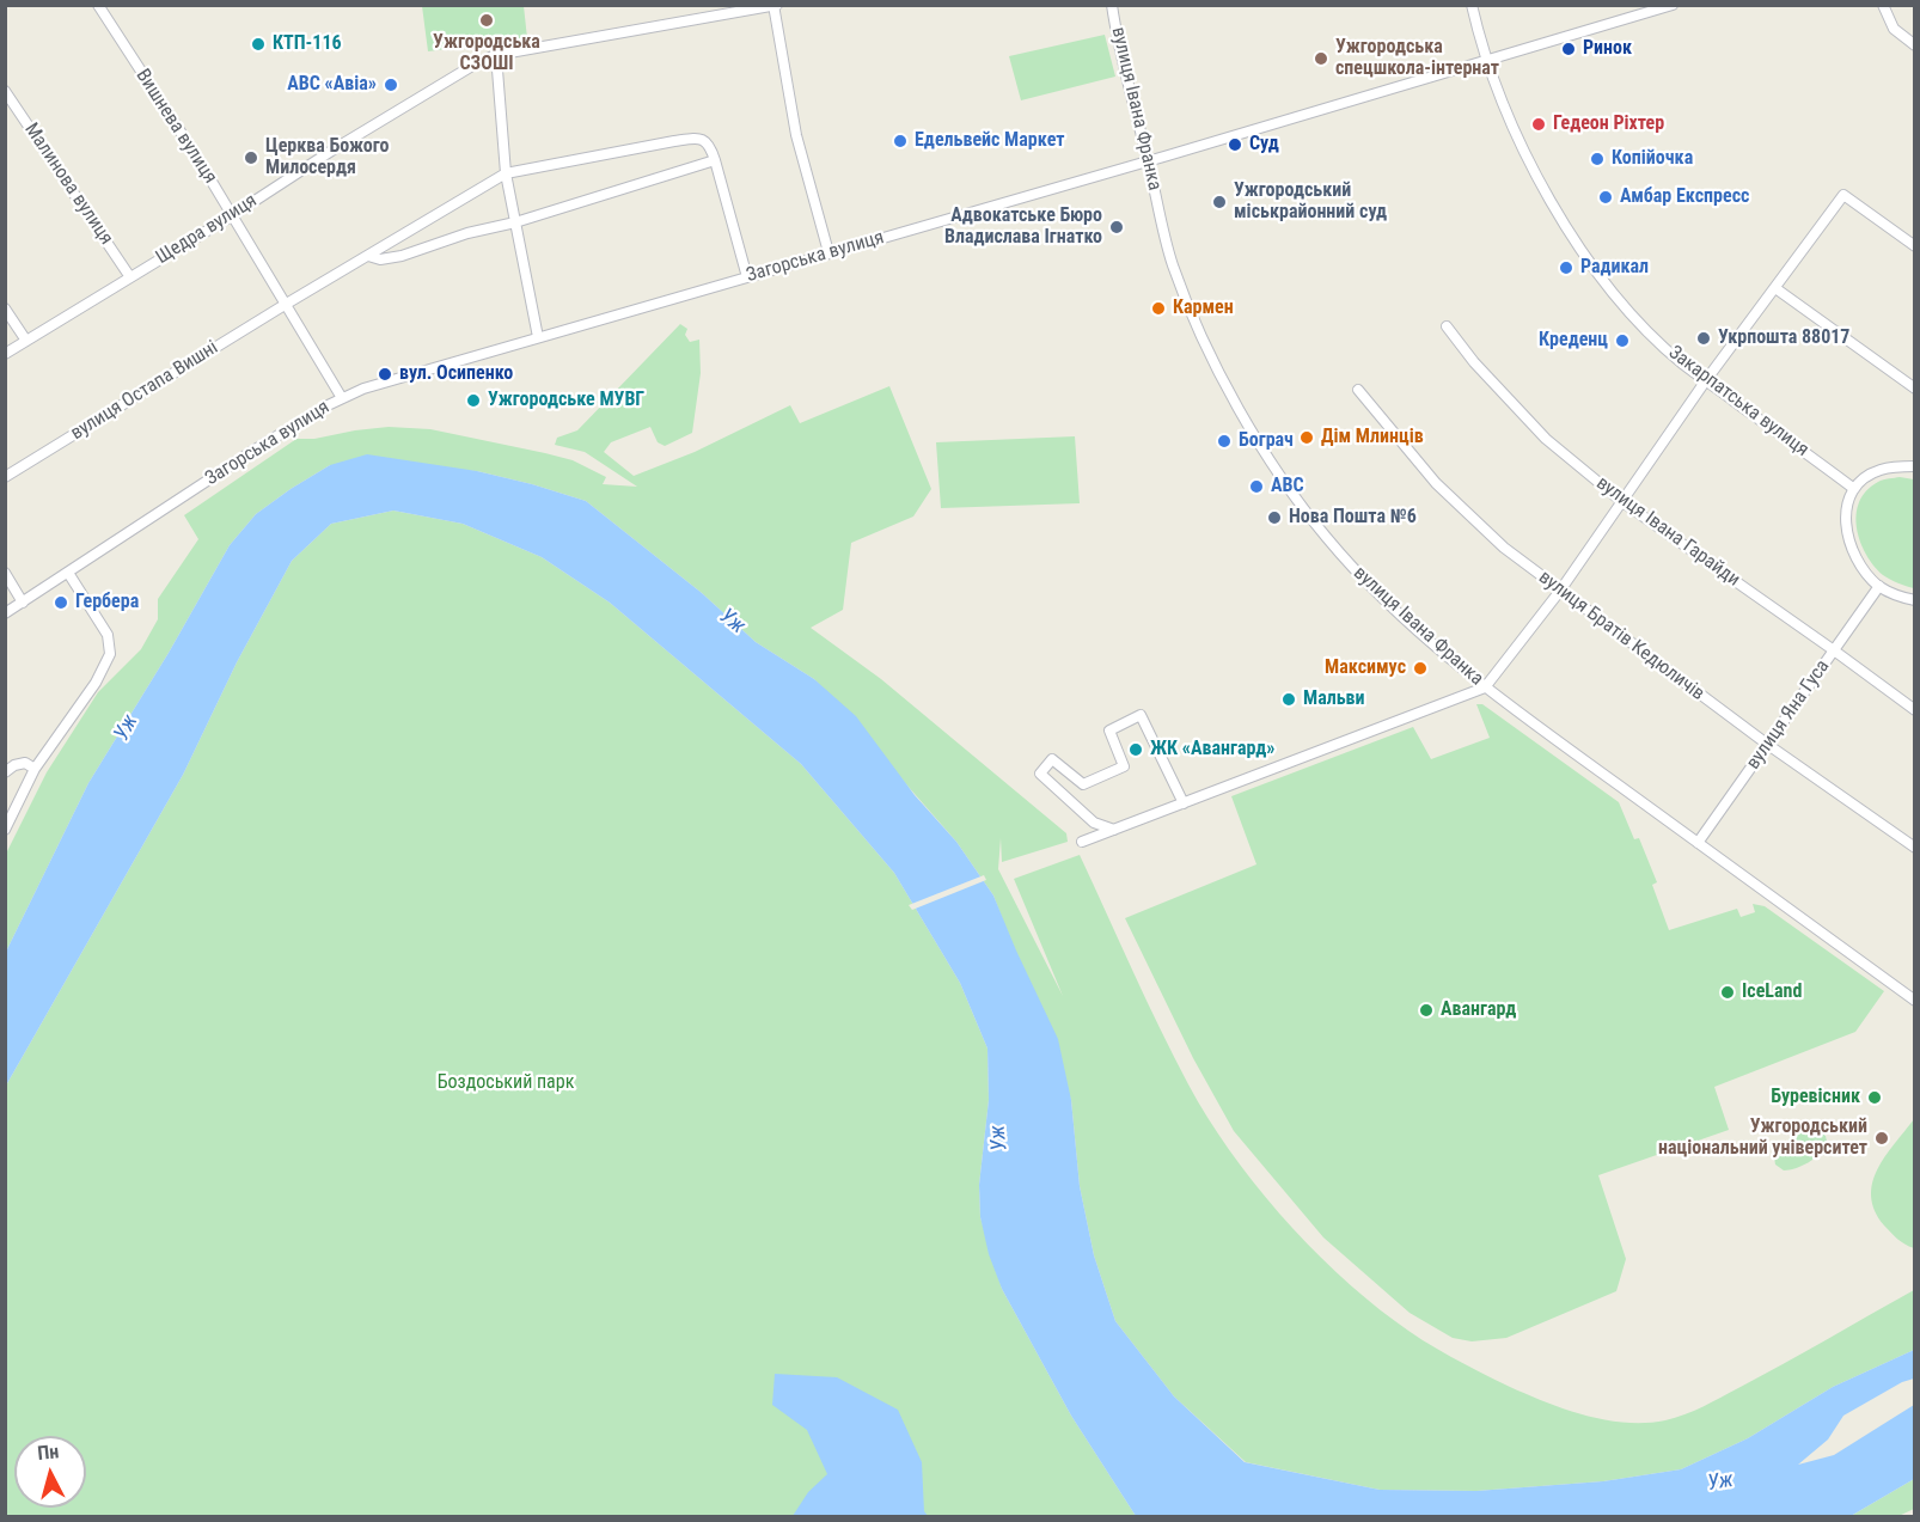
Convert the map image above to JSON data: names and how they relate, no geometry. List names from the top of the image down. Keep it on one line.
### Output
{"streets":{"street":["вулиця Івана Франка","Вишнева вулиця","Малинова вулиця","Щедра вулиця","Загорська вулиця","вулиця Остапа Вишні","Закарпатська вулиця","вулиця Івана Гарайди","вулиця Братів Кедюличів","вулиця Яна Гуса"]},"crossings":[["вулиця Івана Франка","Загорська вулиця"],["вулиця Івана Франка","вулиця Яна Гуса"],["Вишнева вулиця","Щедра вулиця"],["Вишнева вулиця","Загорська вулиця"],["Вишнева вулиця","вулиця Остапа Вишні"],["Малинова вулиця","Щедра вулиця"],["Загорська вулиця","Закарпатська вулиця"],["вулиця Івана Гарайди","вулиця Яна Гуса"],["вулиця Братів Кедюличів","вулиця Яна Гуса"]],"water":["Уж"],"parks":["Боздоський парк"],"places":["Ужгородська СЗОШІ","КТП-116","Ринок","Ужгородська спецшкола-інтернат","ABC «Авіа»","Гедеон Ріхтер","Едельвейс Маркет","Суд","Церква Божого Милосердя","Копійочка","Амбар Експресс","Ужгородський міськрайонний суд","Адвокатське Бюро Владислава Ігнатко","Радикал","Кармен","Укрпошта 88017","Креденц","вул. Осипенко","Ужгородське МУВГ","Дім Млинців","Бограч","ABC","Нова Пошта №6","Гербера","Максимус","Мальви","ЖК «Авангард»","IceLand","Авангард","Буревісник","Ужгородський національний університет"],"north":"top"}
